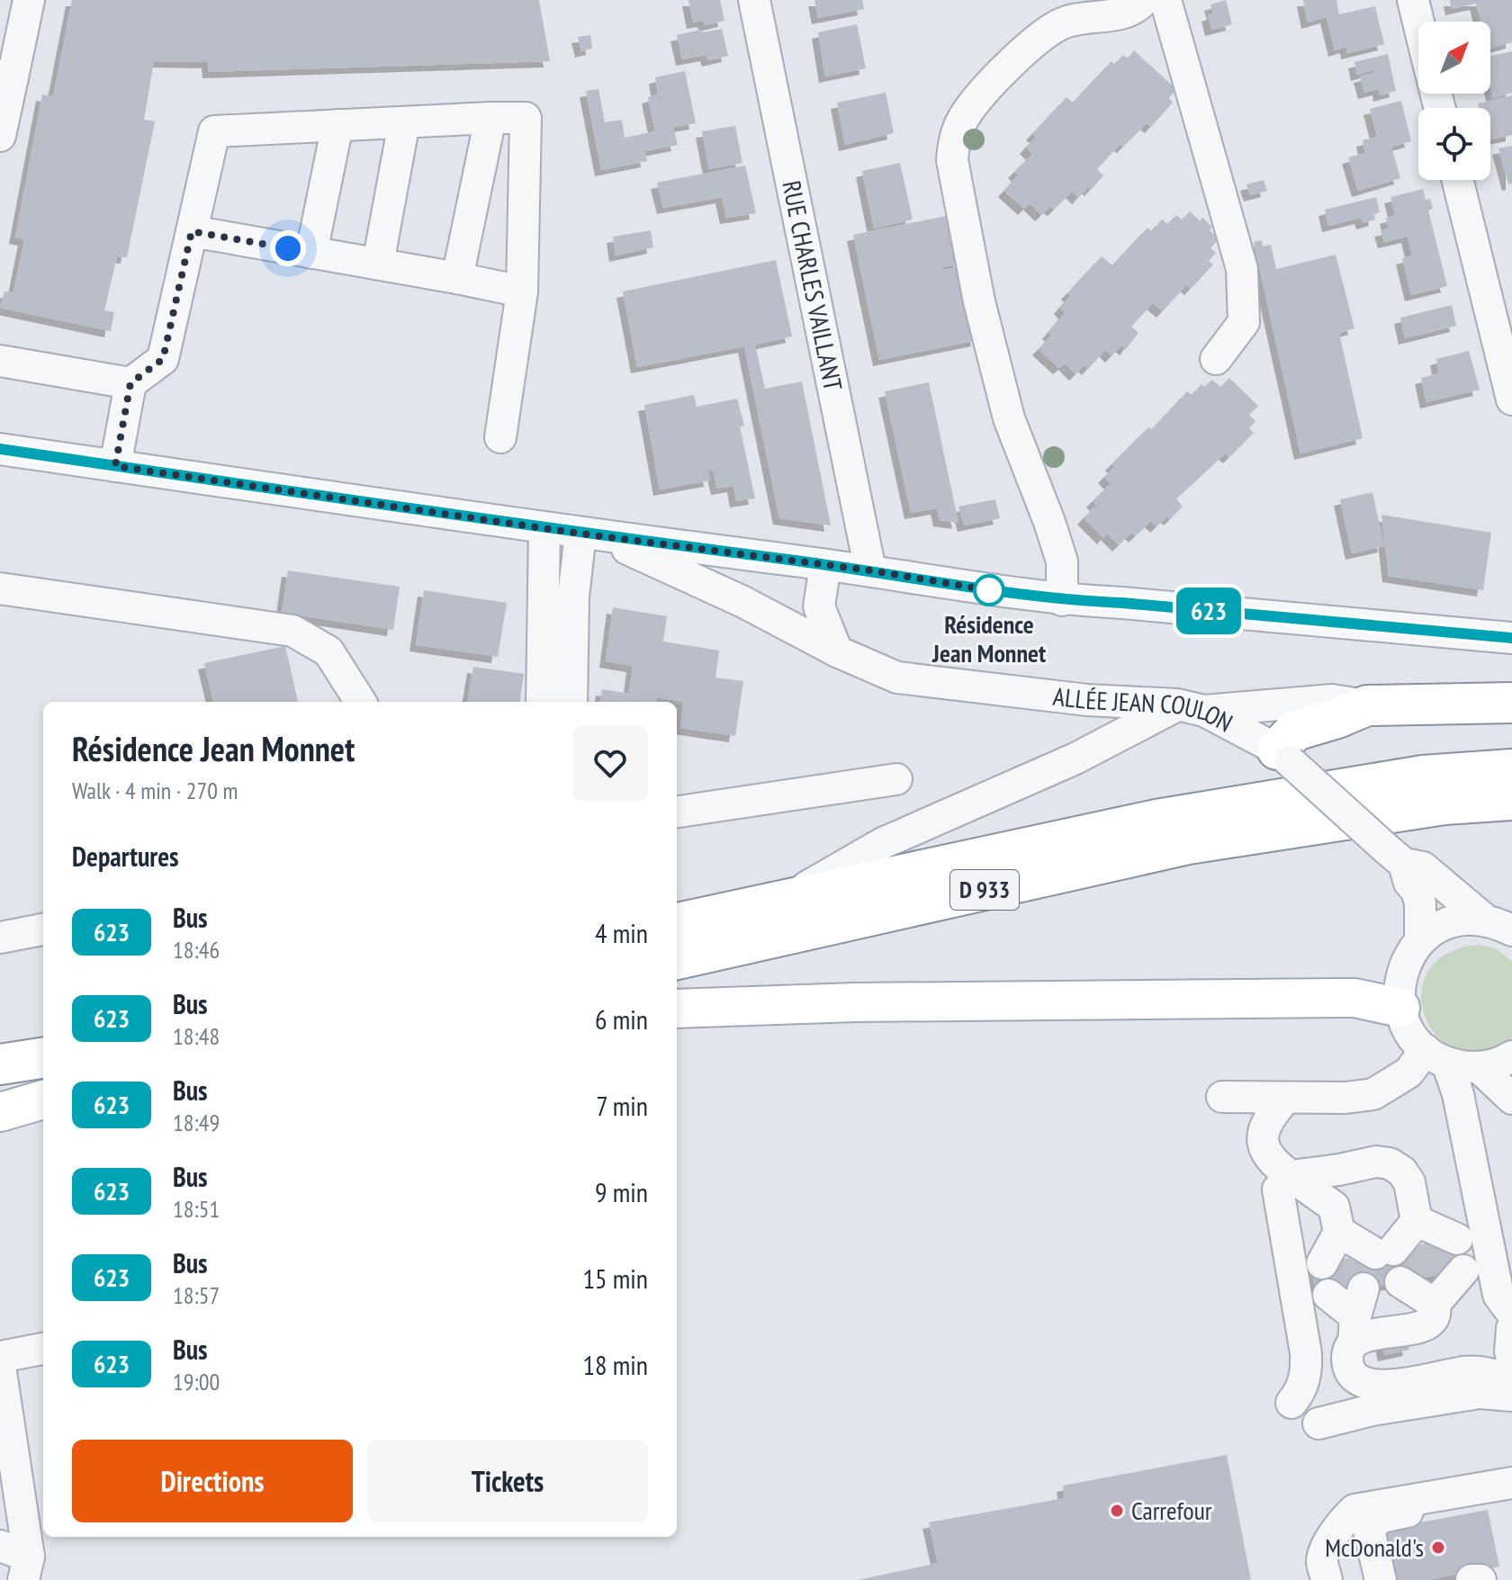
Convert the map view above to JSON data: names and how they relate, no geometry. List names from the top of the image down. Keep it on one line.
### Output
{"streets":{"highway":["D 933"],"street":["RUE CHARLES VAILLANT","ALLÉE JEAN COULON"]},"places":["Résidence Jean Monnet","Carrefour","McDonald's"],"lines":["bus line 623"],"north":"top right","page":{"on_map":"623","heading":[["Résidence Jean Monnet","Walk · 4 min · 270 m"],"Departures"],"list":[{"mark":"623","name":"Bus","note":"18:46","value":"4 min"},{"mark":"623","name":"Bus","note":"18:48","value":"6 min"},{"mark":"623","name":"Bus","note":"18:49","value":"7 min"},{"mark":"623","name":"Bus","note":"18:51","value":"9 min"},{"mark":"623","name":"Bus","note":"18:57","value":"15 min"},{"mark":"623","name":"Bus","note":"19:00","value":"18 min"}],"buttons":["Directions","Tickets"]}}
